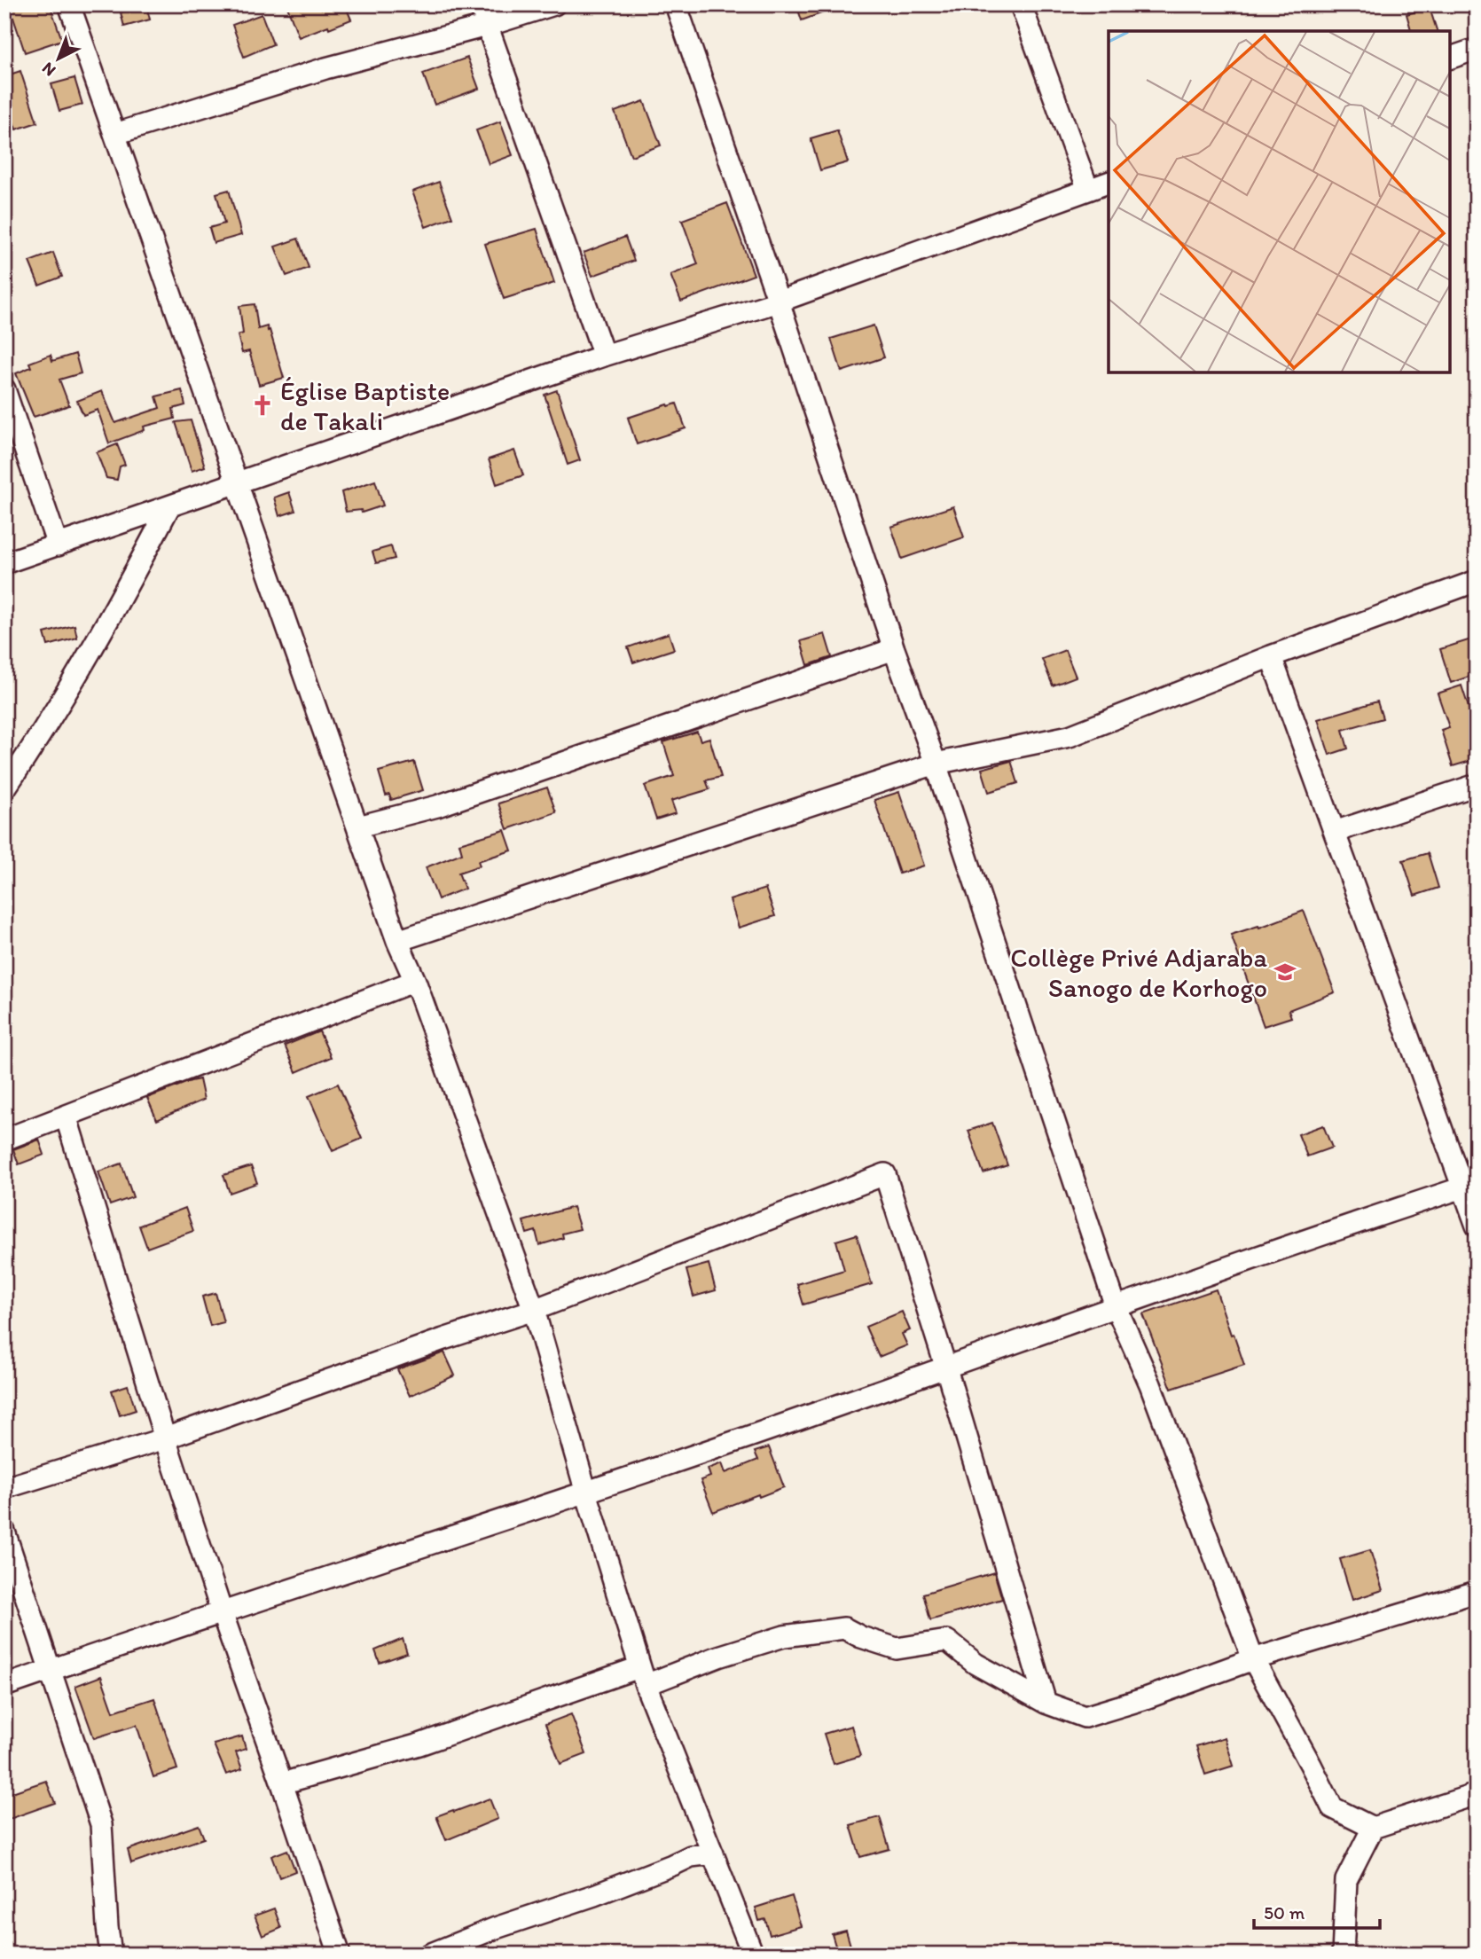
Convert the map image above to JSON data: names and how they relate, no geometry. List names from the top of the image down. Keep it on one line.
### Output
{"places":{"church":["Église Baptiste de Takali"],"school or university":["Collège Privé Adjaraba Sanogo de Korhogo"]},"scale_bar":"50 m","north":"bottom left"}
